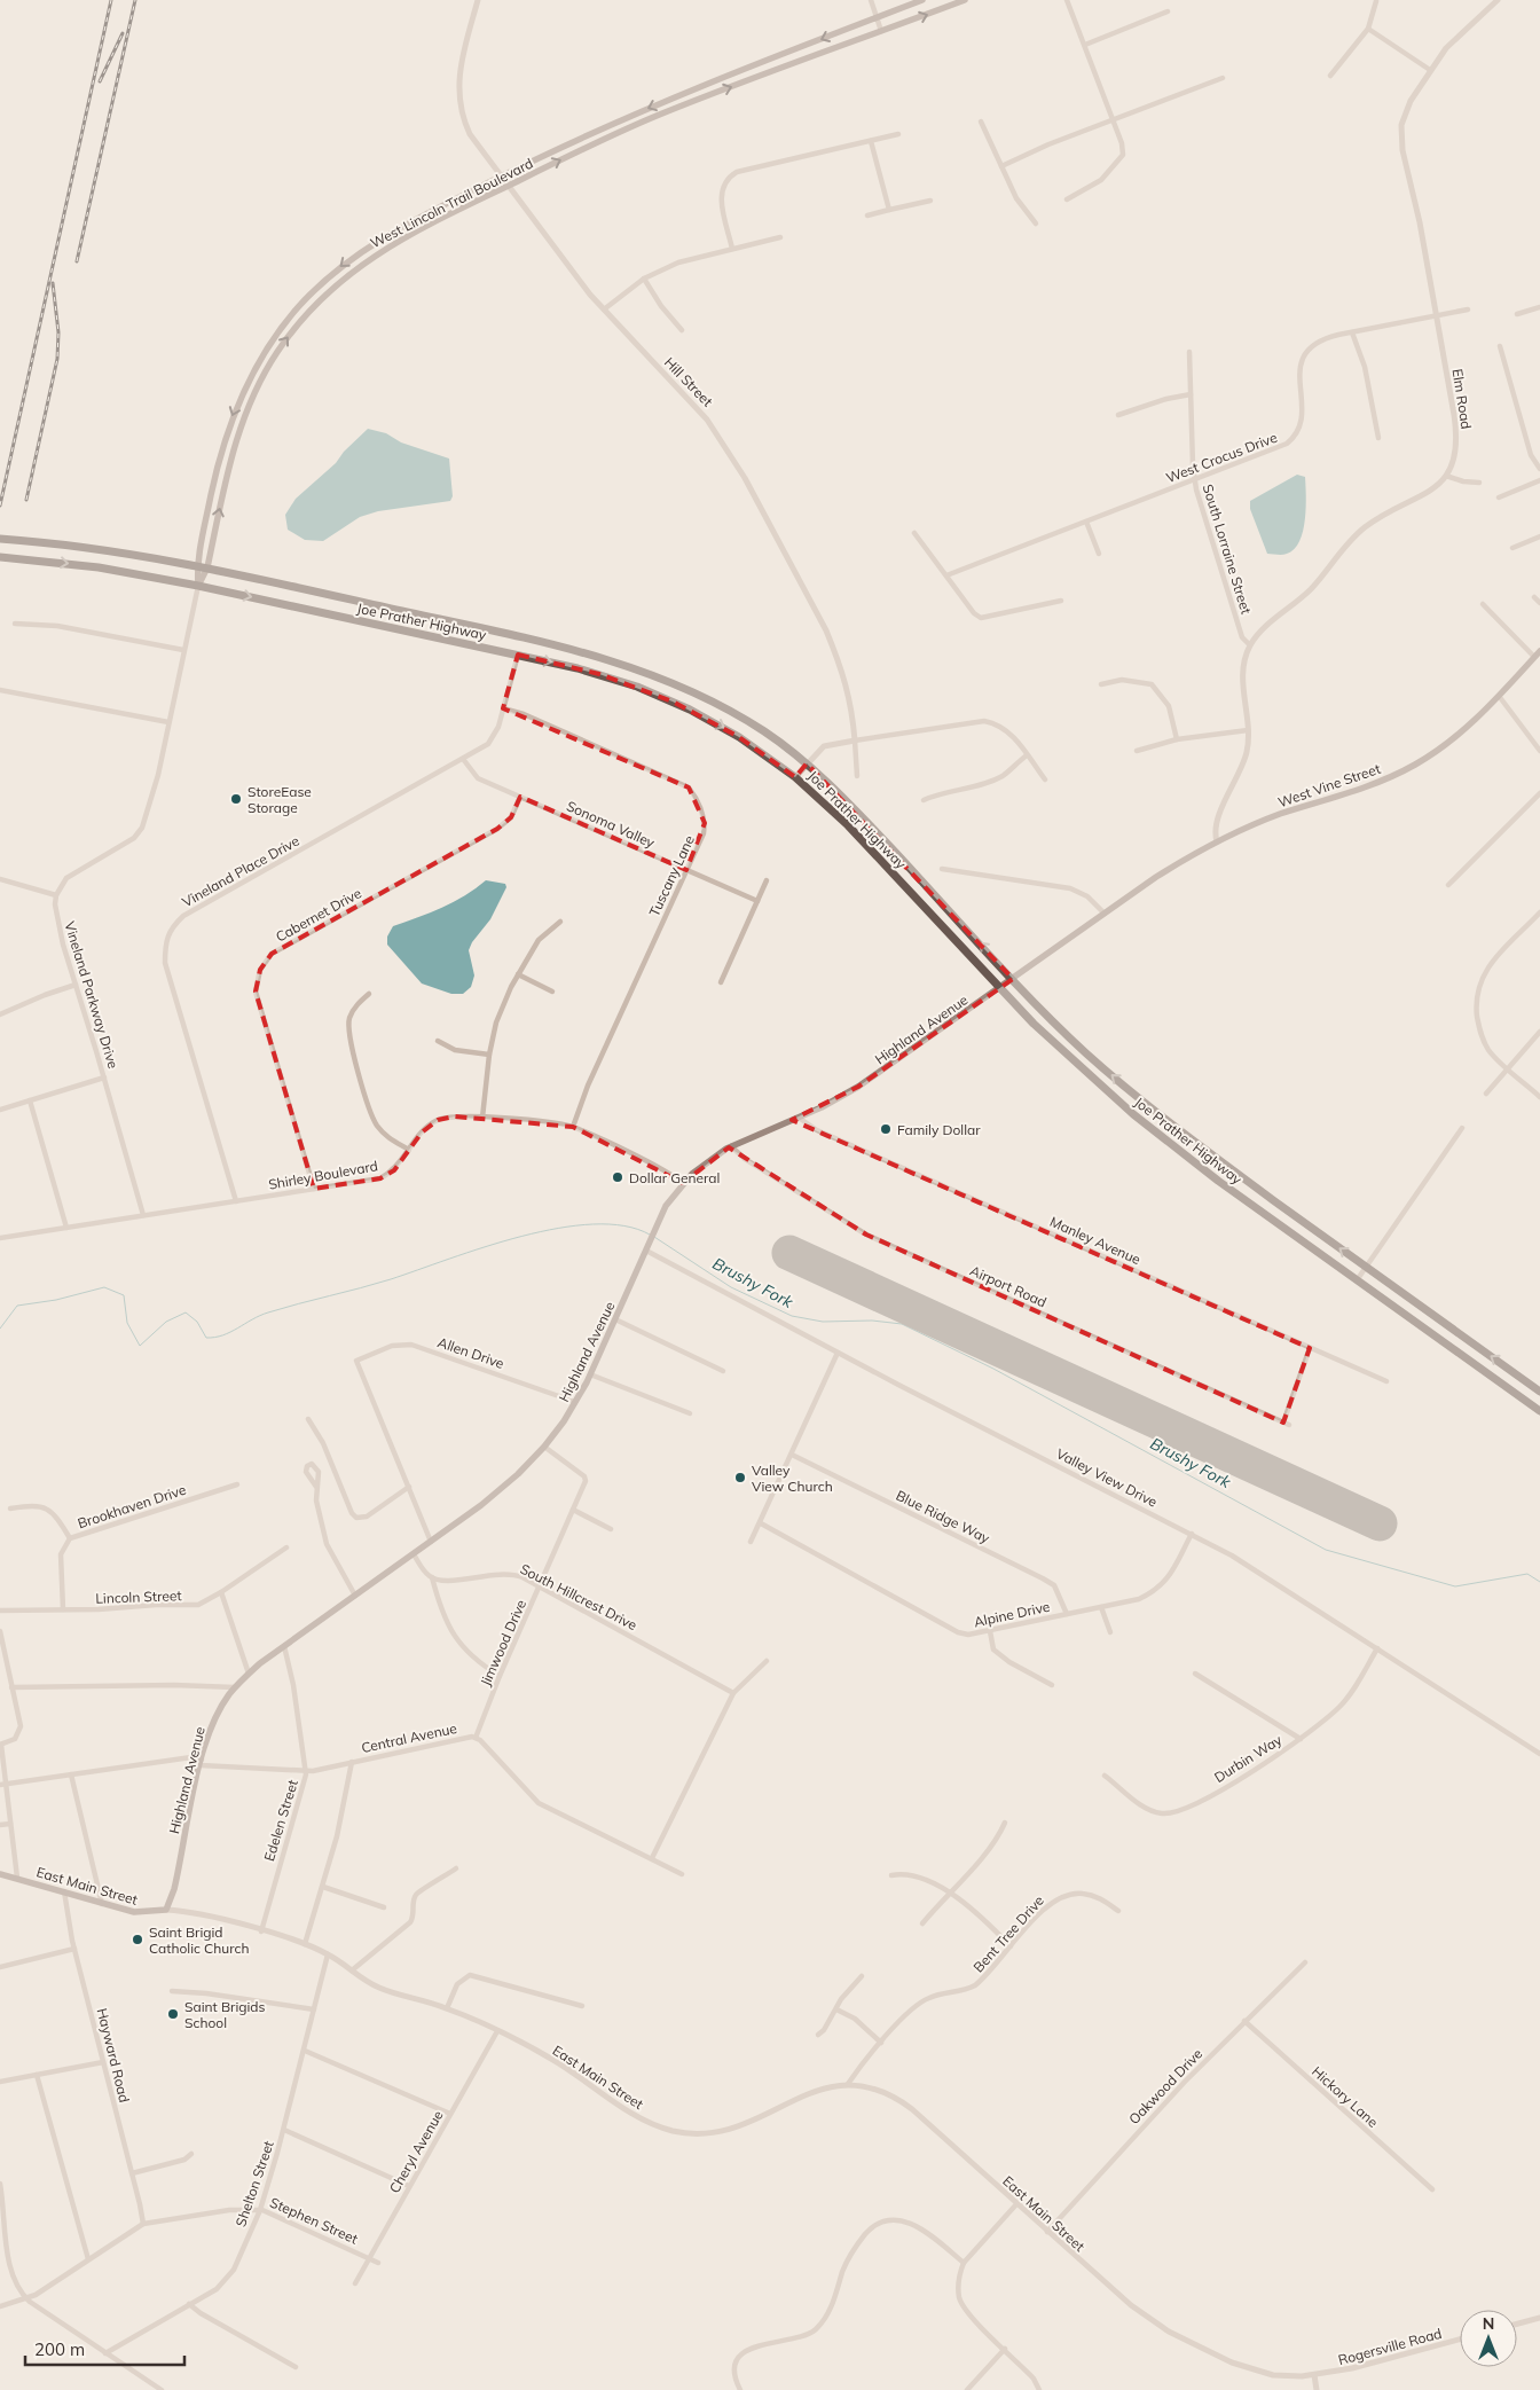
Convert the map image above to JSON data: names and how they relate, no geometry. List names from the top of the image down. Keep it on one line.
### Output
{"streets":{"highway":["Joe Prather Highway"],"main road":["West Lincoln Trail Boulevard","West Vine Street","Highland Avenue","East Main Street"],"street":["Hill Street","Elm Road","West Crocus Drive","South Lorraine Street","Sonoma Valley","Vineland Place Drive","Tuscany Lane","Cabernet Drive","Vineland Parkway Drive","Shirley Boulevard","Manley Avenue","Airport Road","Allen Drive","Valley View Drive","Brookhaven Drive","Blue Ridge Way","Lincoln Street","South Hillcrest Drive","Alpine Drive","Jimwood Drive","Central Avenue","Durbin Way","Edelen Street","Bent Tree Drive","Hayward Road","Oakwood Drive","Hickory Lane","Cheryl Avenue","Shelton Street","Stephen Street","Rogersville Road"]},"crossings":[["West Lincoln Trail Boulevard","Hill Street"],["West Lincoln Trail Boulevard","Joe Prather Highway"],["Elm Road","West Crocus Drive"],["Elm Road","South Lorraine Street"],["Elm Road","West Vine Street"],["West Crocus Drive","South Lorraine Street"],["Joe Prather Highway","Vineland Place Drive"],["Joe Prather Highway","Highland Avenue"],["West Vine Street","Highland Avenue"],["Sonoma Valley","Vineland Place Drive"],["Sonoma Valley","Tuscany Lane"],["Sonoma Valley","Cabernet Drive"],["Vineland Place Drive","Tuscany Lane"],["Vineland Place Drive","Shirley Boulevard"],["Tuscany Lane","Shirley Boulevard"],["Cabernet Drive","Shirley Boulevard"],["Vineland Parkway Drive","Shirley Boulevard"],["Highland Avenue","Shirley Boulevard"],["Highland Avenue","Manley Avenue"],["Highland Avenue","Airport Road"],["Highland Avenue","Allen Drive"],["Highland Avenue","Valley View Drive"],["Highland Avenue","Jimwood Drive"],["Highland Avenue","Central Avenue"],["Highland Avenue","Edelen Street"],["Highland Avenue","East Main Street"],["Manley Avenue","Airport Road"],["Valley View Drive","Alpine Drive"],["Valley View Drive","Durbin Way"],["Brookhaven Drive","Lincoln Street"],["Blue Ridge Way","Alpine Drive"],["South Hillcrest Drive","Jimwood Drive"],["Jimwood Drive","Central Avenue"],["Central Avenue","Edelen Street"],["Edelen Street","East Main Street"],["East Main Street","Bent Tree Drive"],["East Main Street","Hayward Road"],["East Main Street","Oakwood Drive"],["East Main Street","Cheryl Avenue"],["East Main Street","Shelton Street"],["East Main Street","Rogersville Road"],["Hayward Road","Stephen Street"],["Oakwood Drive","Hickory Lane"],["Cheryl Avenue","Stephen Street"],["Shelton Street","Stephen Street"]],"water":["Brushy Fork"],"places":["StoreEase Storage","Family Dollar","Dollar General","Valley View Church","Saint Brigid Catholic Church","Saint Brigids School"],"scale_bar":"200 m","north":"top"}
